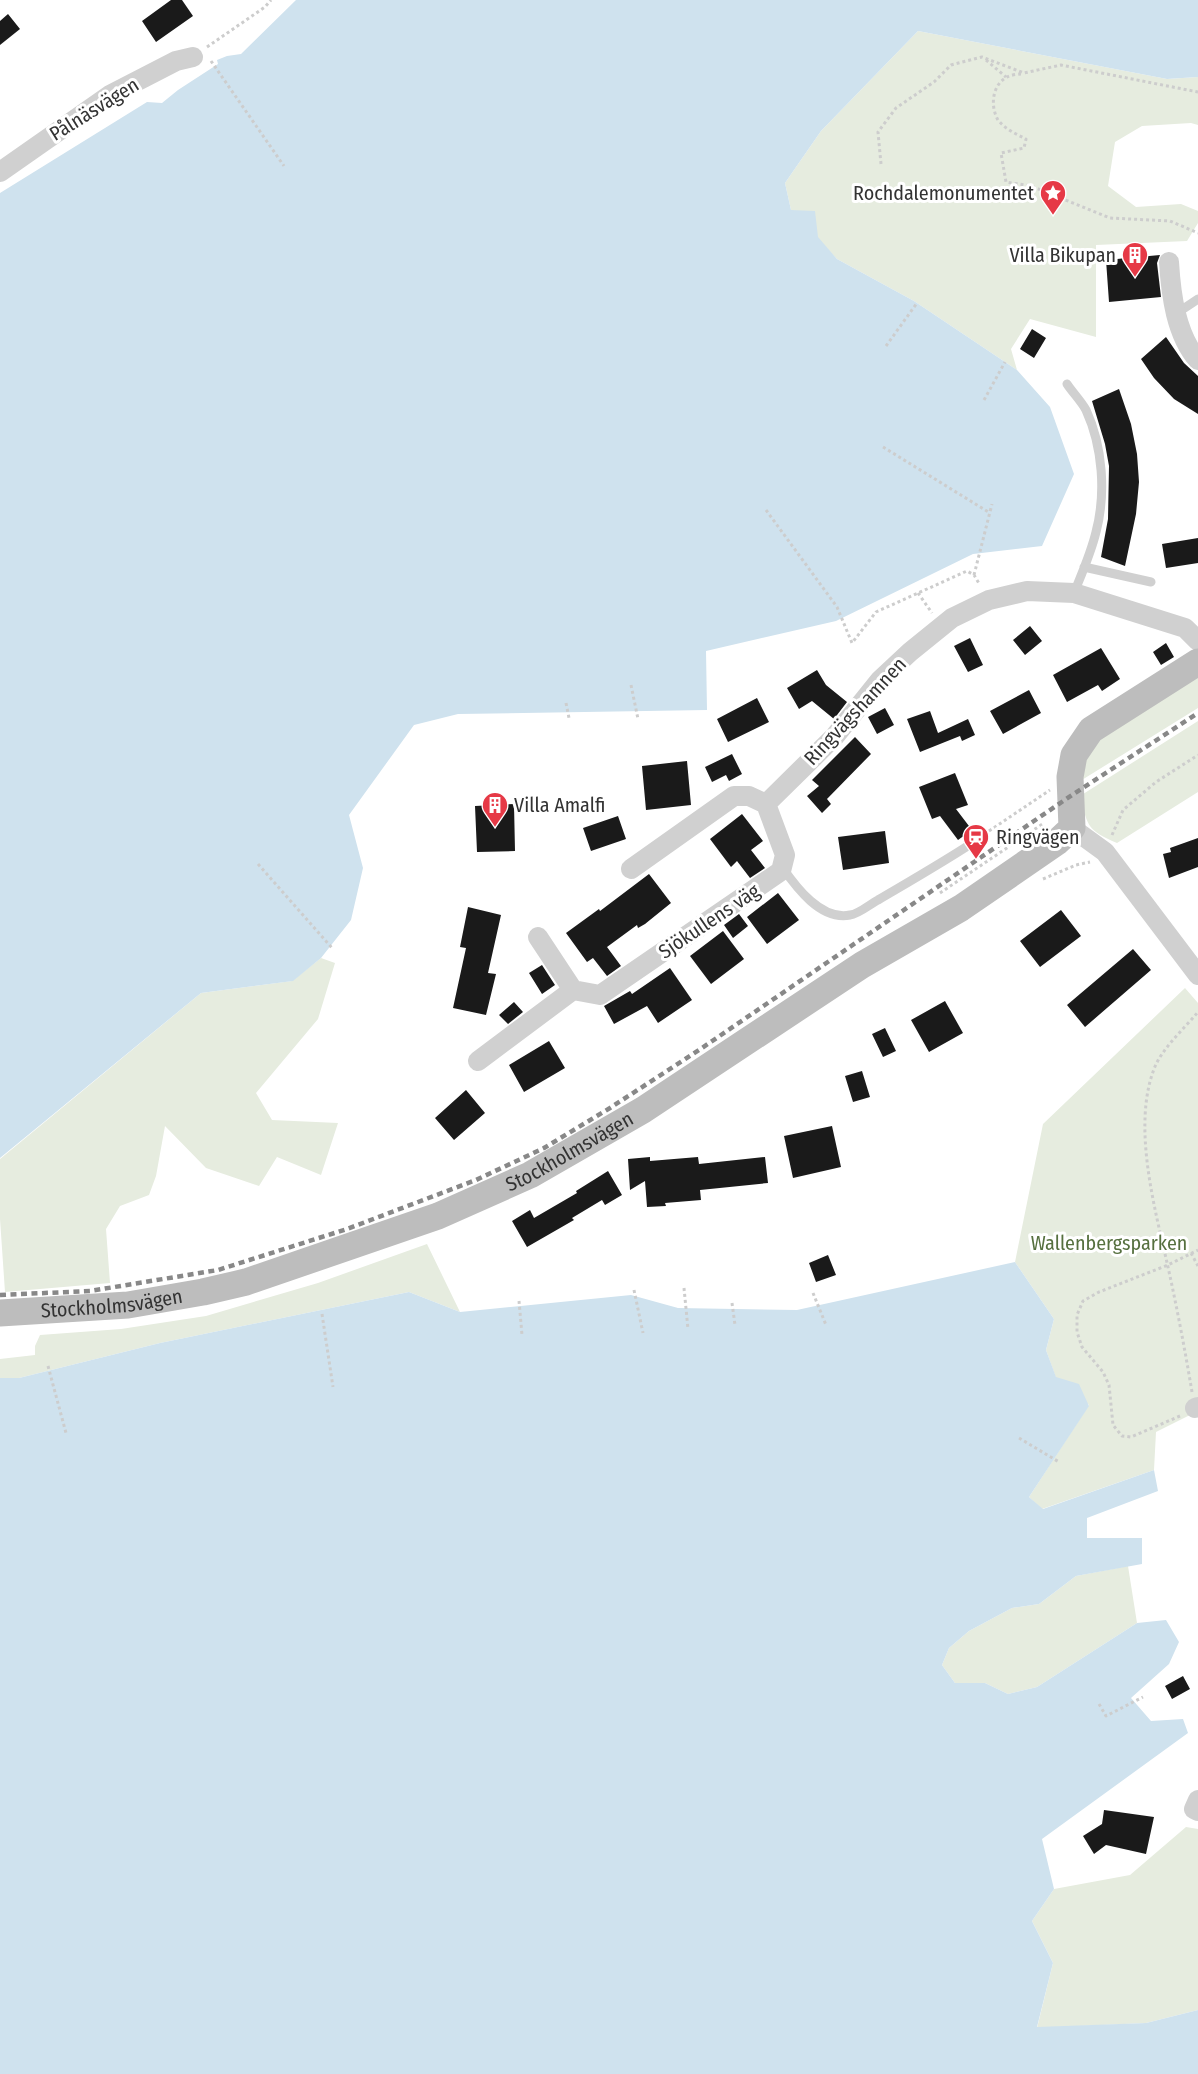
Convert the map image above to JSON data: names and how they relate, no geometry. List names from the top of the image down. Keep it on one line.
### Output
{"streets":{"main road":["Stockholmsvägen"],"street":["Pålnäsvägen","Ringvägshamnen","Sjökullens väg"]},"parks":["Wallenbergsparken"],"places":{"place":["Rochdalemonumentet"],"building":["Villa Bikupan","Villa Amalfi"],"station":["Ringvägen"]}}
